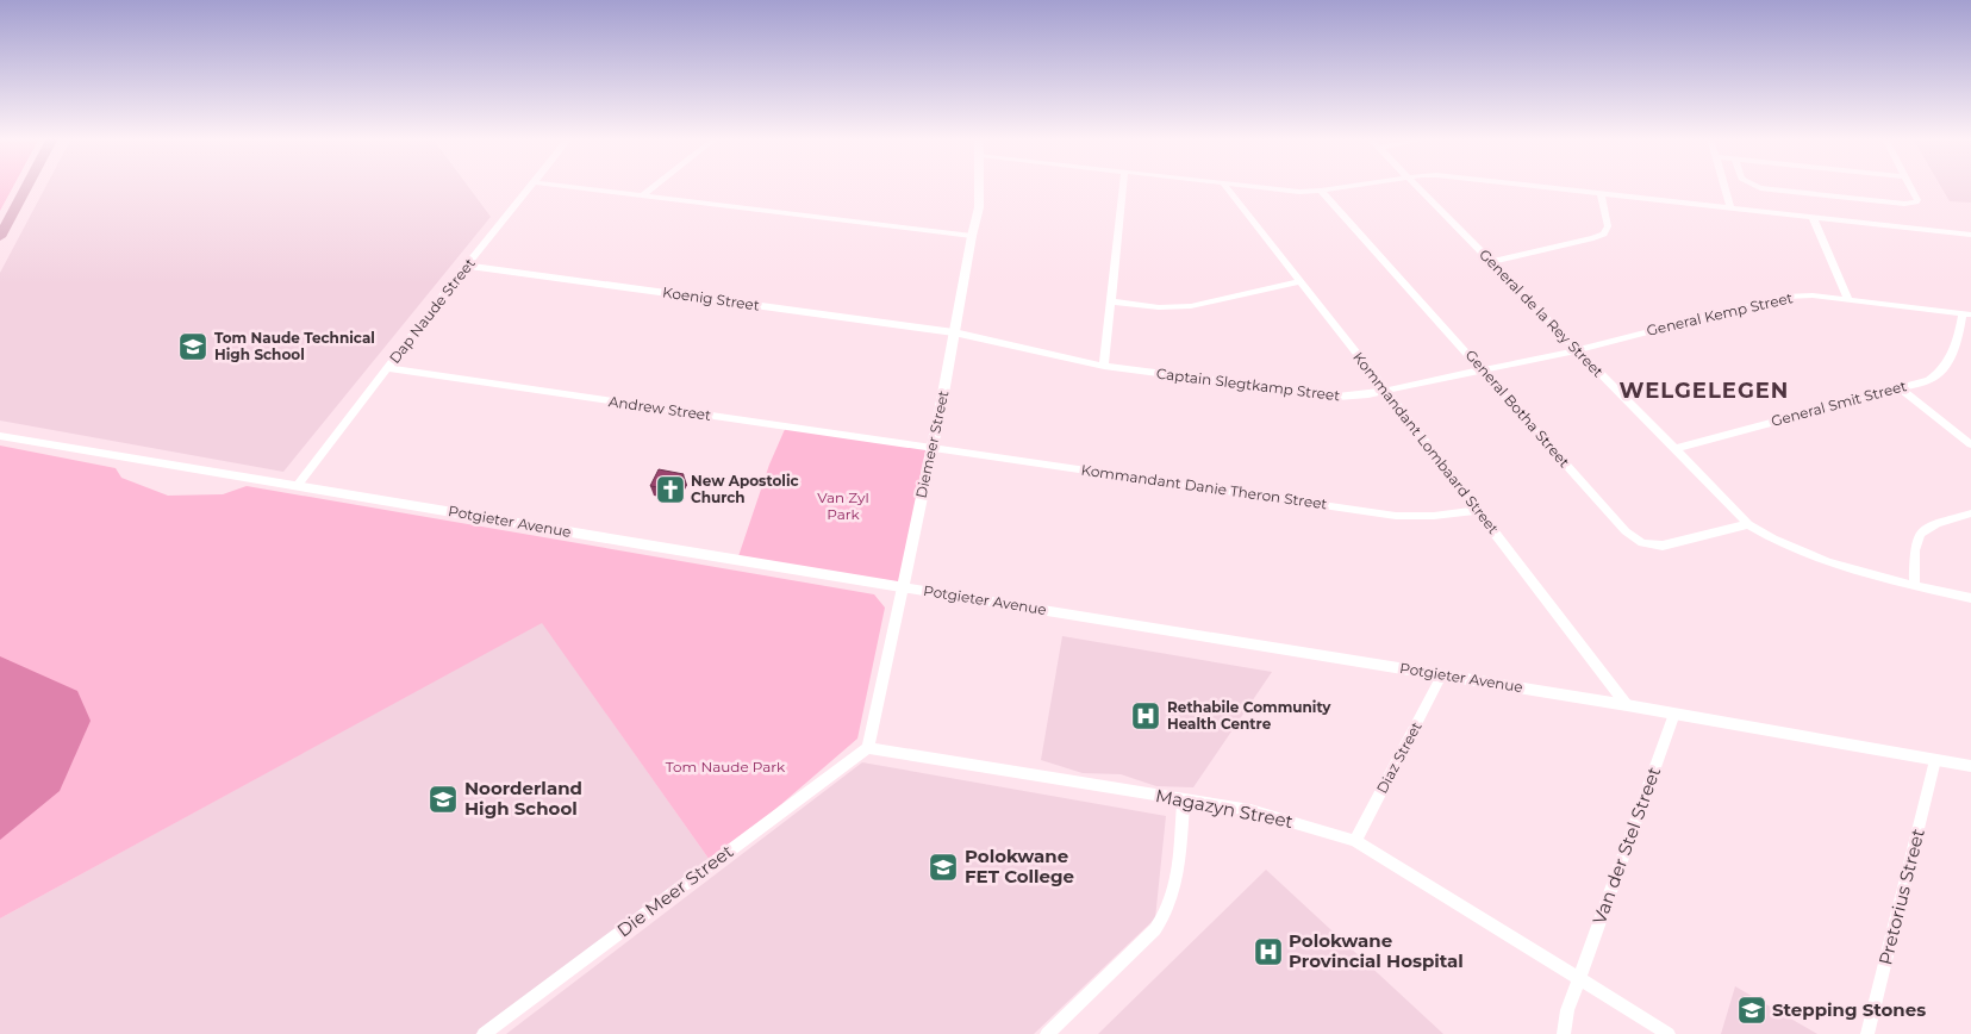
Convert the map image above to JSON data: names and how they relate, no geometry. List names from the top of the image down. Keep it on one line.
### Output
{"streets":{"street":["Koenig Street","Dap Naude Street","General de la Rey Street","General Kemp Street","Captain Slegtkamp Street","General Smit Street","Andrew Street","General Botha Street","Kommandant Lombaard Street","Diemeer Street","Kommandant Danie Theron Street","Potgieter Avenue","Diaz Street","Magazyn Street","Van der Stel Street","Die Meer Street","Pretorius Street"]},"crossings":[["Koenig Street","Dap Naude Street"],["Koenig Street","Captain Slegtkamp Street"],["Koenig Street","Diemeer Street"],["Dap Naude Street","Andrew Street"],["Dap Naude Street","Potgieter Avenue"],["General de la Rey Street","General Kemp Street"],["General de la Rey Street","Captain Slegtkamp Street"],["General de la Rey Street","General Smit Street"],["General de la Rey Street","General Botha Street"],["General Kemp Street","Captain Slegtkamp Street"],["General Kemp Street","General Smit Street"],["Captain Slegtkamp Street","General Botha Street"],["Captain Slegtkamp Street","Kommandant Lombaard Street"],["Captain Slegtkamp Street","Diemeer Street"],["Andrew Street","Diemeer Street"],["Andrew Street","Kommandant Danie Theron Street"],["Kommandant Lombaard Street","Kommandant Danie Theron Street"],["Kommandant Lombaard Street","Potgieter Avenue"],["Diemeer Street","Kommandant Danie Theron Street"],["Diemeer Street","Potgieter Avenue"],["Diemeer Street","Magazyn Street"],["Diemeer Street","Die Meer Street"],["Potgieter Avenue","Diaz Street"],["Potgieter Avenue","Van der Stel Street"],["Potgieter Avenue","Pretorius Street"],["Diaz Street","Magazyn Street"],["Magazyn Street","Van der Stel Street"],["Magazyn Street","Die Meer Street"]],"districts":["WELGELEGEN"],"parks":["Van Zyl Park","Tom Naude Park"],"places":{"school or university":["Tom Naude Technical High School","Noorderland High School","Polokwane FET College","Stepping Stones"],"church":["New Apostolic Church"],"hospital":["Rethabile Community Health Centre","Polokwane Provincial Hospital"]}}
